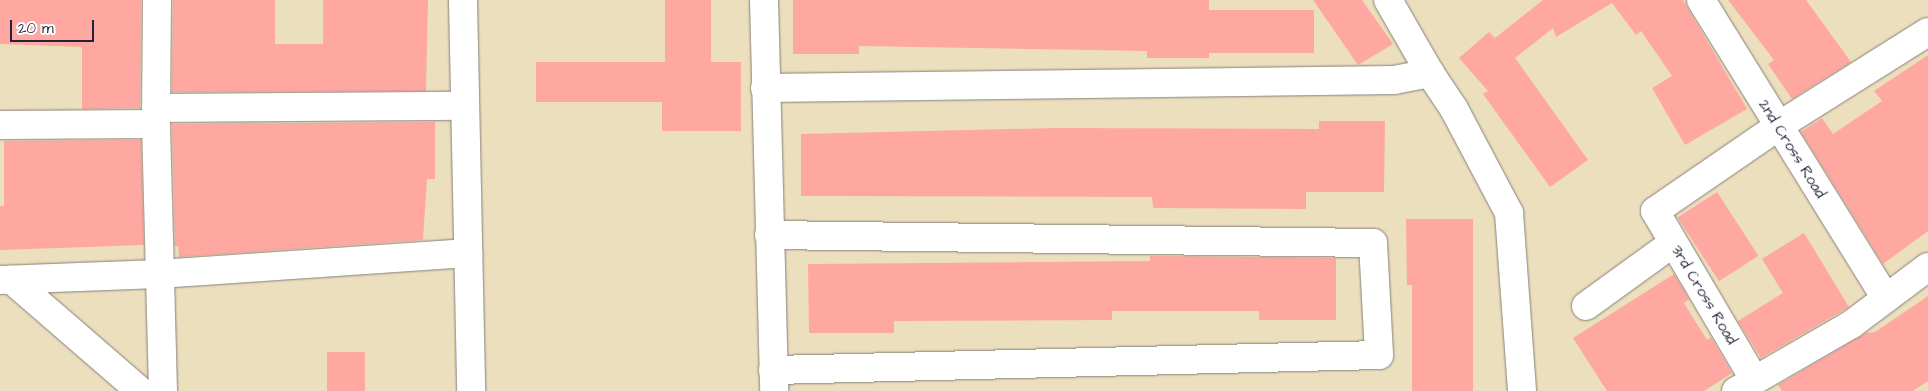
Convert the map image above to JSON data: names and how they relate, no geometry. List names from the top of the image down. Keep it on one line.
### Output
{"streets":{"street":["2nd Cross Road","3rd Cross Road"]},"crossings":[["2nd Cross Road","3rd Cross Road"]],"scale_bar":"20 m"}
